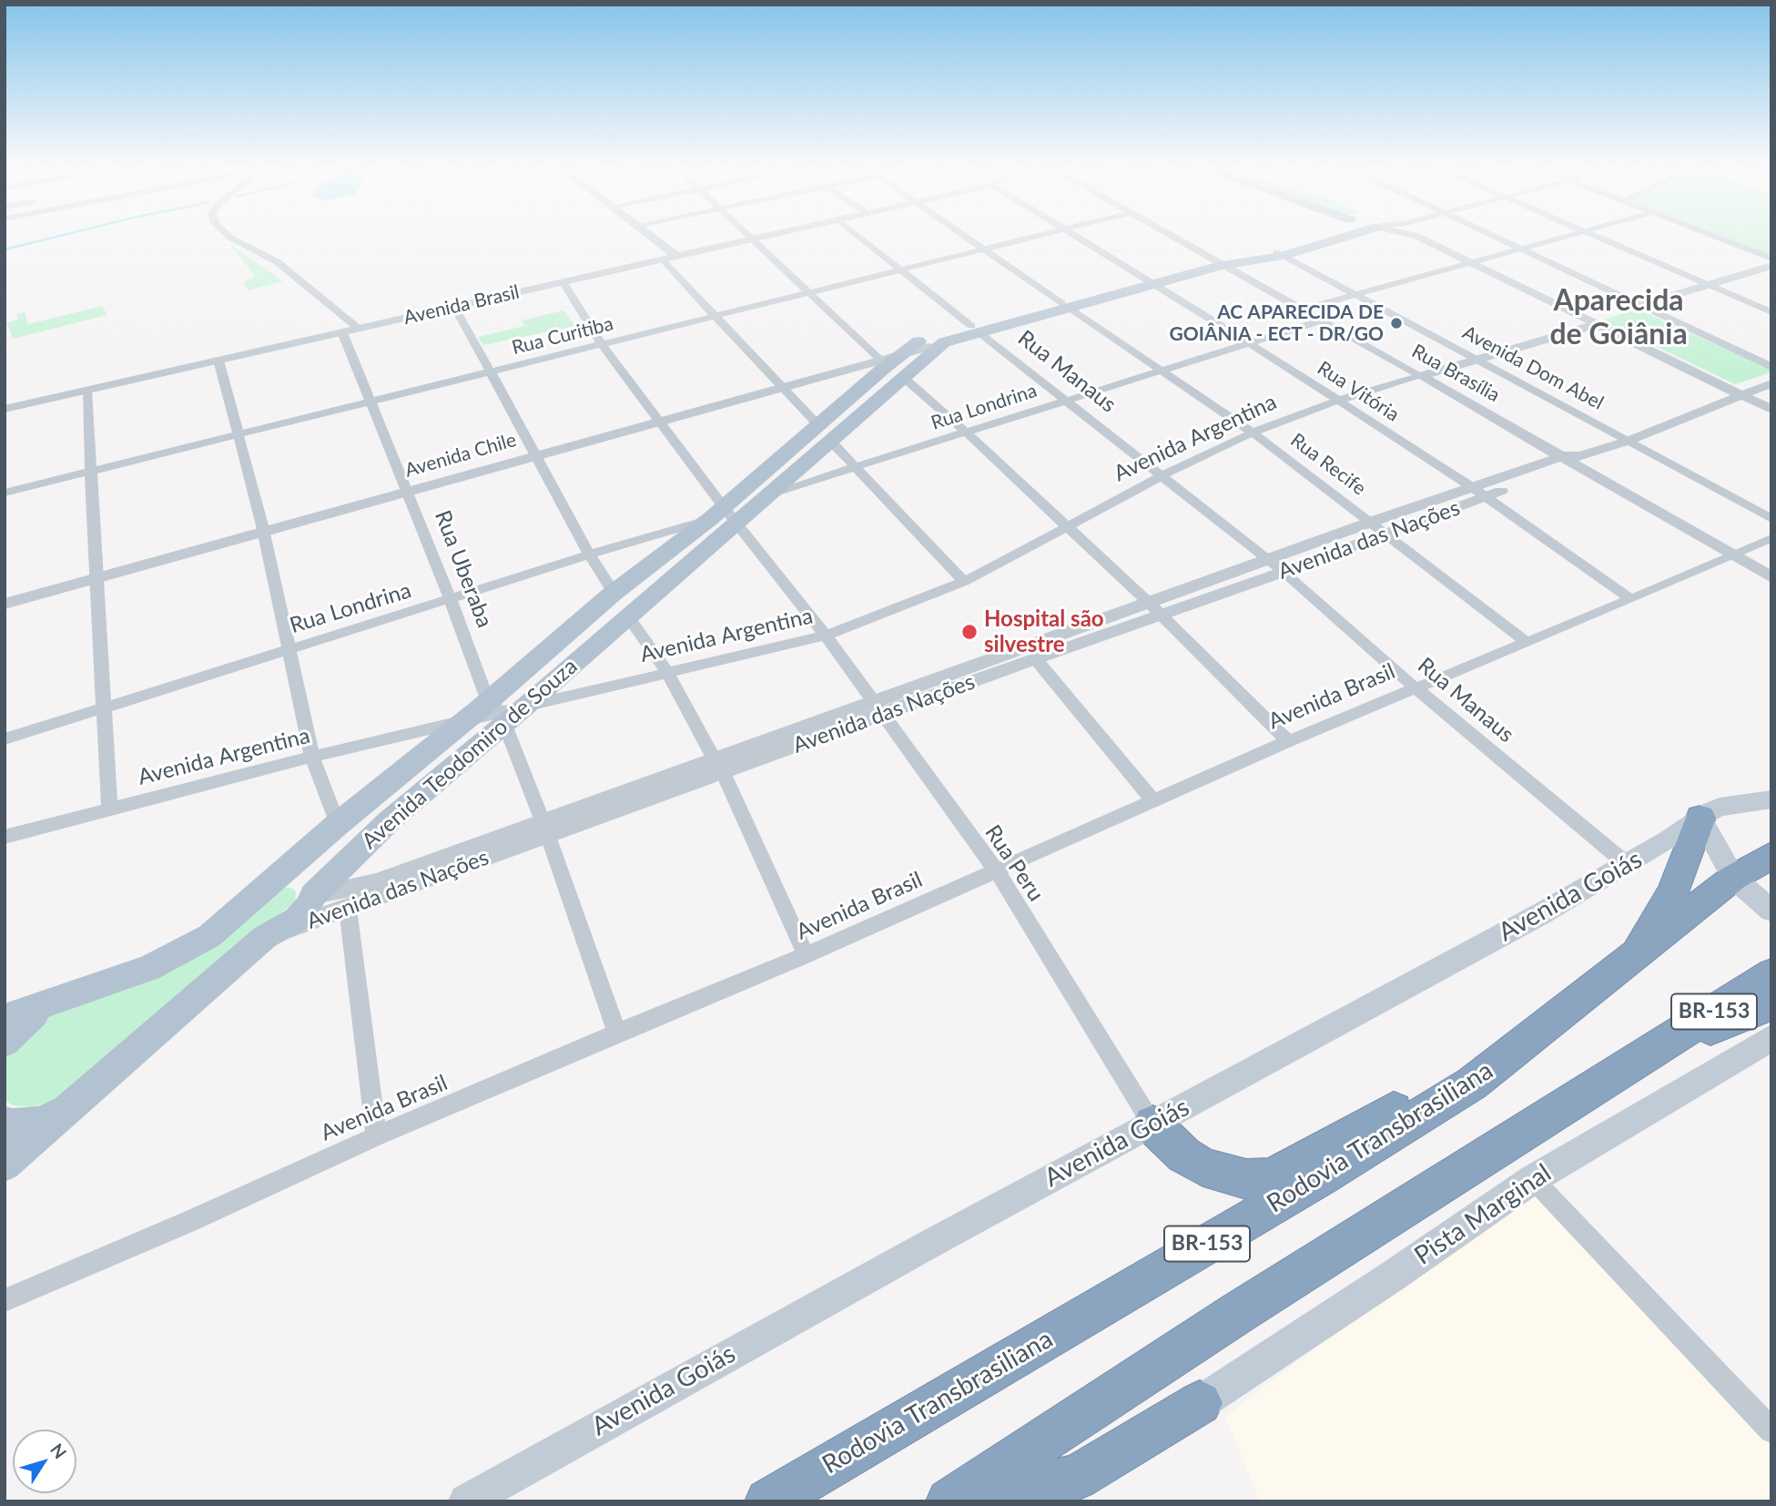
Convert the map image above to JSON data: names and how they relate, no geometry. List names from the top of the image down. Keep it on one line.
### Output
{"streets":{"highway":["BR-153","Rodovia Transbrasiliana"],"main road":["Avenida Chile","Avenida Teodomiro de Souza","Avenida Goiás","Pista Marginal"],"street":["Avenida Brasil","Rua Curitiba","Avenida Dom Abel","Rua Manaus","Rua Brasília","Rua Vitória","Rua Londrina","Avenida Argentina","Rua Recife","Avenida das Nações","Rua Uberaba","Rua Peru"]},"crossings":[["Avenida Brasil","Rua Manaus"],["Avenida Brasil","Rua Brasília"],["Avenida Brasil","Rua Vitória"],["Avenida Brasil","Rua Recife"],["Avenida Brasil","Rua Uberaba"],["Avenida Brasil","Rua Peru"],["Rua Curitiba","Rua Manaus"],["Rua Curitiba","Rua Recife"],["Rua Curitiba","Rua Uberaba"],["Rua Curitiba","Rua Peru"],["Avenida Dom Abel","Avenida Chile"],["Avenida Dom Abel","Avenida das Nações"],["Rua Manaus","Rua Londrina"],["Rua Manaus","Avenida Argentina"],["Rua Manaus","Avenida Chile"],["Rua Manaus","Avenida das Nações"],["Rua Manaus","Avenida Goiás"],["Rua Brasília","Rua Londrina"],["Rua Brasília","Avenida Argentina"],["Rua Brasília","Avenida Chile"],["Rua Brasília","Avenida das Nações"],["Rua Vitória","Rua Londrina"],["Rua Vitória","Avenida Argentina"],["Rua Vitória","Avenida Chile"],["Rua Vitória","Avenida das Nações"],["Rua Londrina","Rua Recife"],["Rua Londrina","Rua Uberaba"],["Rua Londrina","Avenida Teodomiro de Souza"],["Rua Londrina","Rua Peru"],["Avenida Argentina","Rua Recife"],["Avenida Argentina","Avenida Teodomiro de Souza"],["Avenida Argentina","Rua Peru"],["Avenida Chile","Rua Recife"],["Avenida Chile","Rua Uberaba"],["Avenida Chile","Avenida Teodomiro de Souza"],["Avenida Chile","Rua Peru"],["Rua Recife","Avenida das Nações"],["Avenida das Nações","Rua Uberaba"],["Avenida das Nações","Avenida Teodomiro de Souza"],["Avenida das Nações","Rua Peru"],["Rua Uberaba","Avenida Teodomiro de Souza"],["Avenida Teodomiro de Souza","Rua Peru"],["Rua Peru","Avenida Goiás"]],"districts":["Aparecida de Goiânia"],"places":["AC APARECIDA DE GOIÂNIA - ECT - DR/GO","Hospital são silvestre"],"north":"top right"}
